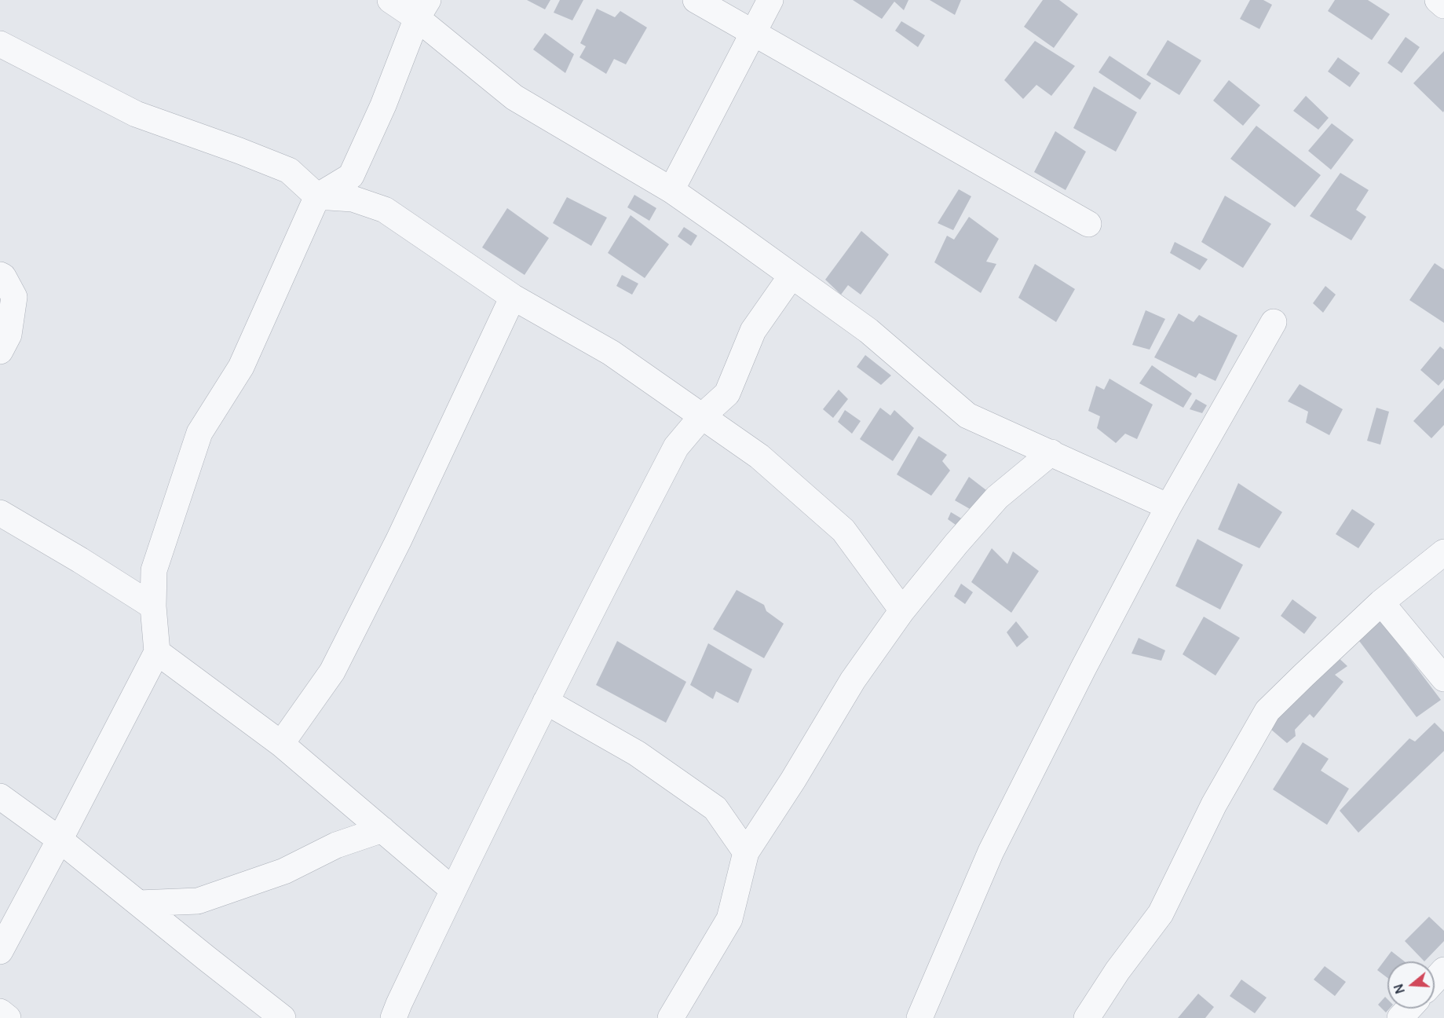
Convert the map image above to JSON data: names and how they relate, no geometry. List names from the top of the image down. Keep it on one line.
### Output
{"north":"left"}
